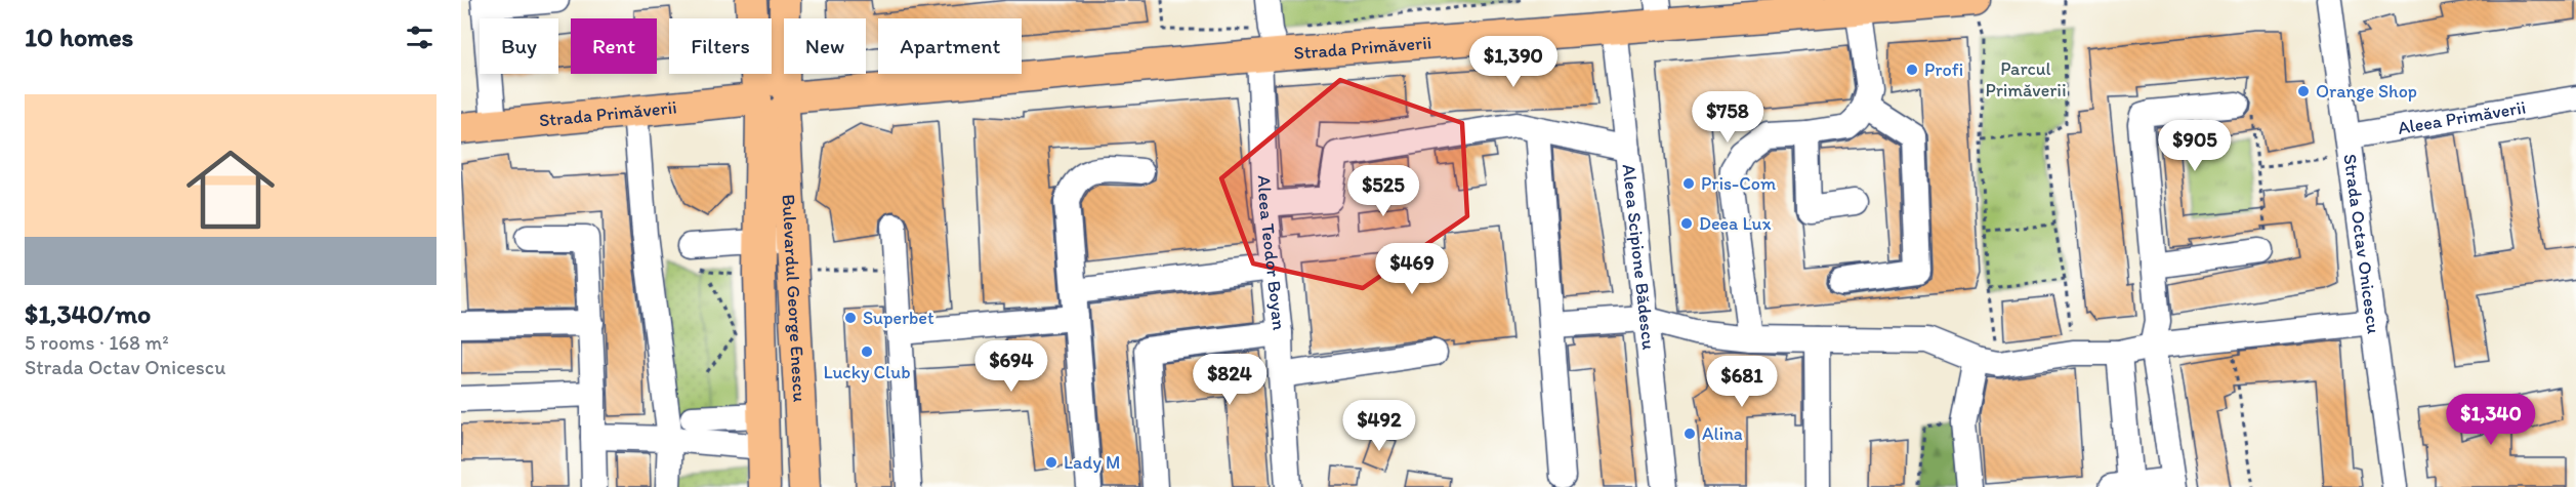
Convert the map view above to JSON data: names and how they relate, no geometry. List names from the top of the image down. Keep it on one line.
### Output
{"streets":{"main road":["Strada Primăverii","Bulevardul George Enescu"],"street":["Aleea Primăverii","Strada Octav Onicescu","Aleea Teodor Boyan","Aleea Scipione Bădescu"]},"crossings":[["Strada Primăverii","Aleea Teodor Boyan"],["Strada Primăverii","Aleea Scipione Bădescu"],["Strada Primăverii","Bulevardul George Enescu"],["Aleea Primăverii","Strada Octav Onicescu"]],"parks":["Parcul Primăverii"],"places":["Profi","Orange Shop","Pris-Com","Deea Lux","Superbet","Lucky Club","Alina","Lady M"],"page":{"heading":"10 homes","chip":["Buy","Rent","Filters","New","Apartment"],"price":["$1,390","$758","$905","$525","$469","$694","$824","$681","$1,340","$492"],"list":[{"name":"$1,340/mo","note":"5 rooms · 168 m² · Strada Octav Onicescu"}]}}
